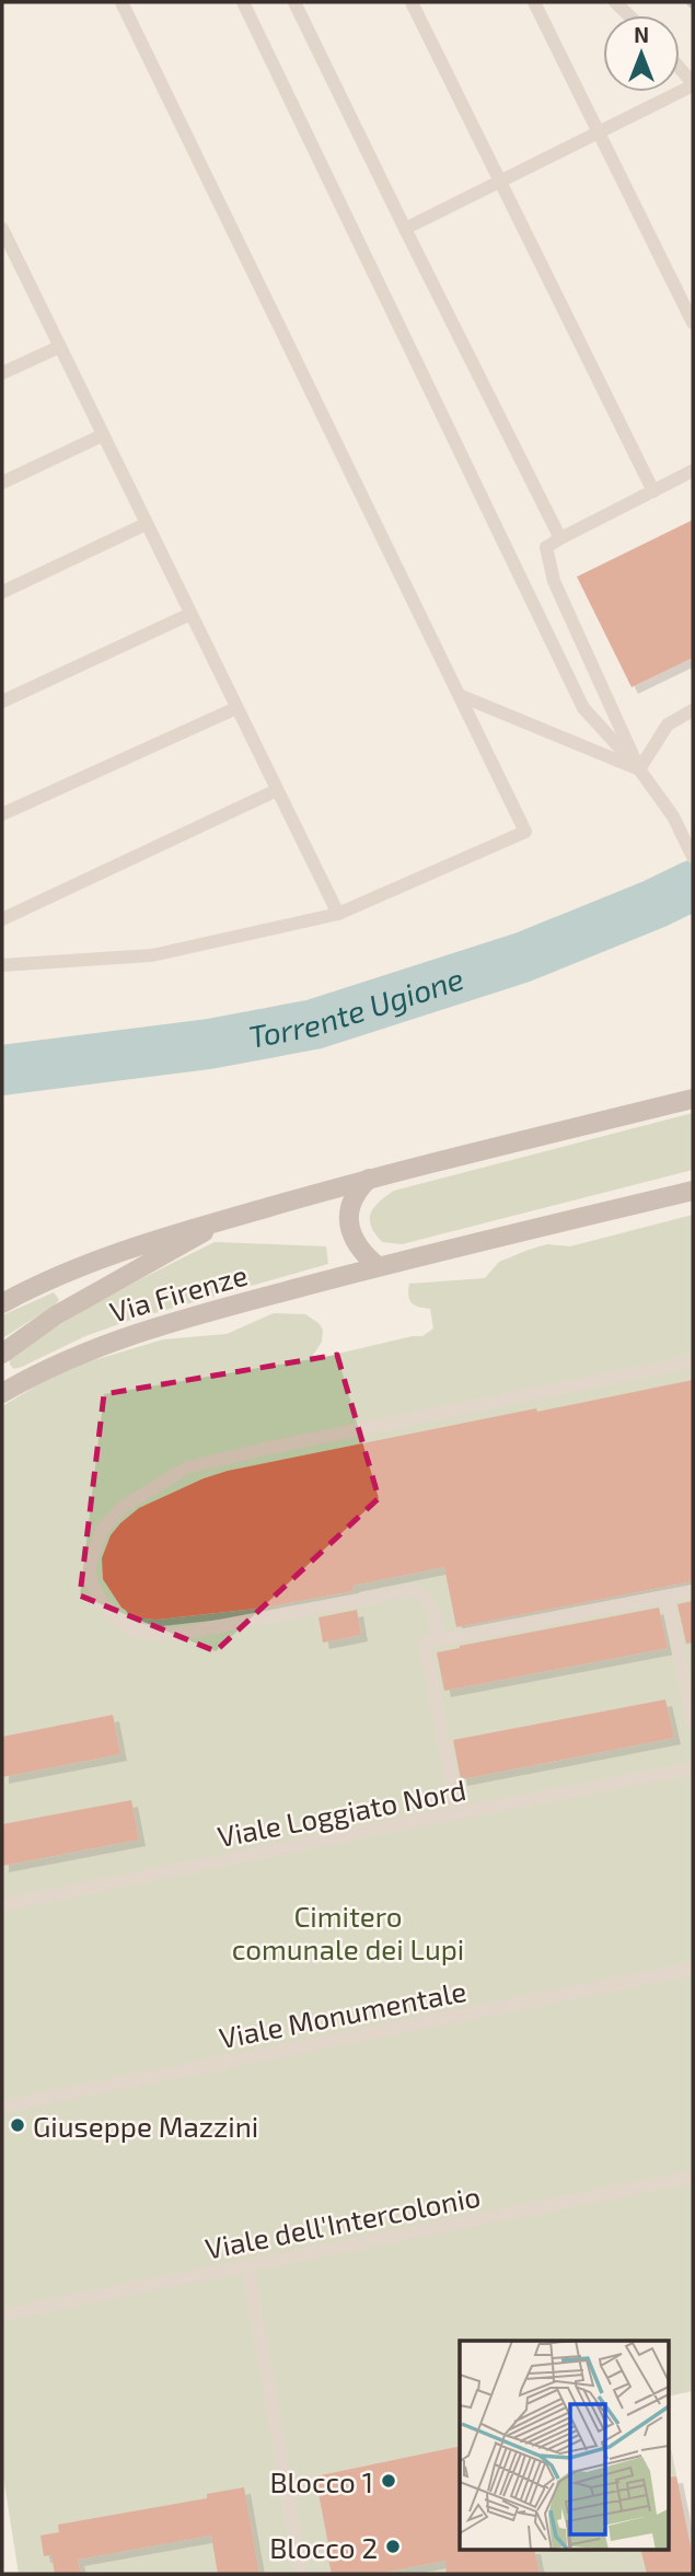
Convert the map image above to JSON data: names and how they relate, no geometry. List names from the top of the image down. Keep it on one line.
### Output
{"streets":{"main road":["Via Firenze"],"lane":["Viale Loggiato Nord","Viale Monumentale","Viale dell'Intercolonio"]},"water":["Torrente Ugione"],"parks":["Cimitero comunale dei Lupi"],"places":["Giuseppe Mazzini","Blocco 1","Blocco 2"],"north":"top"}
